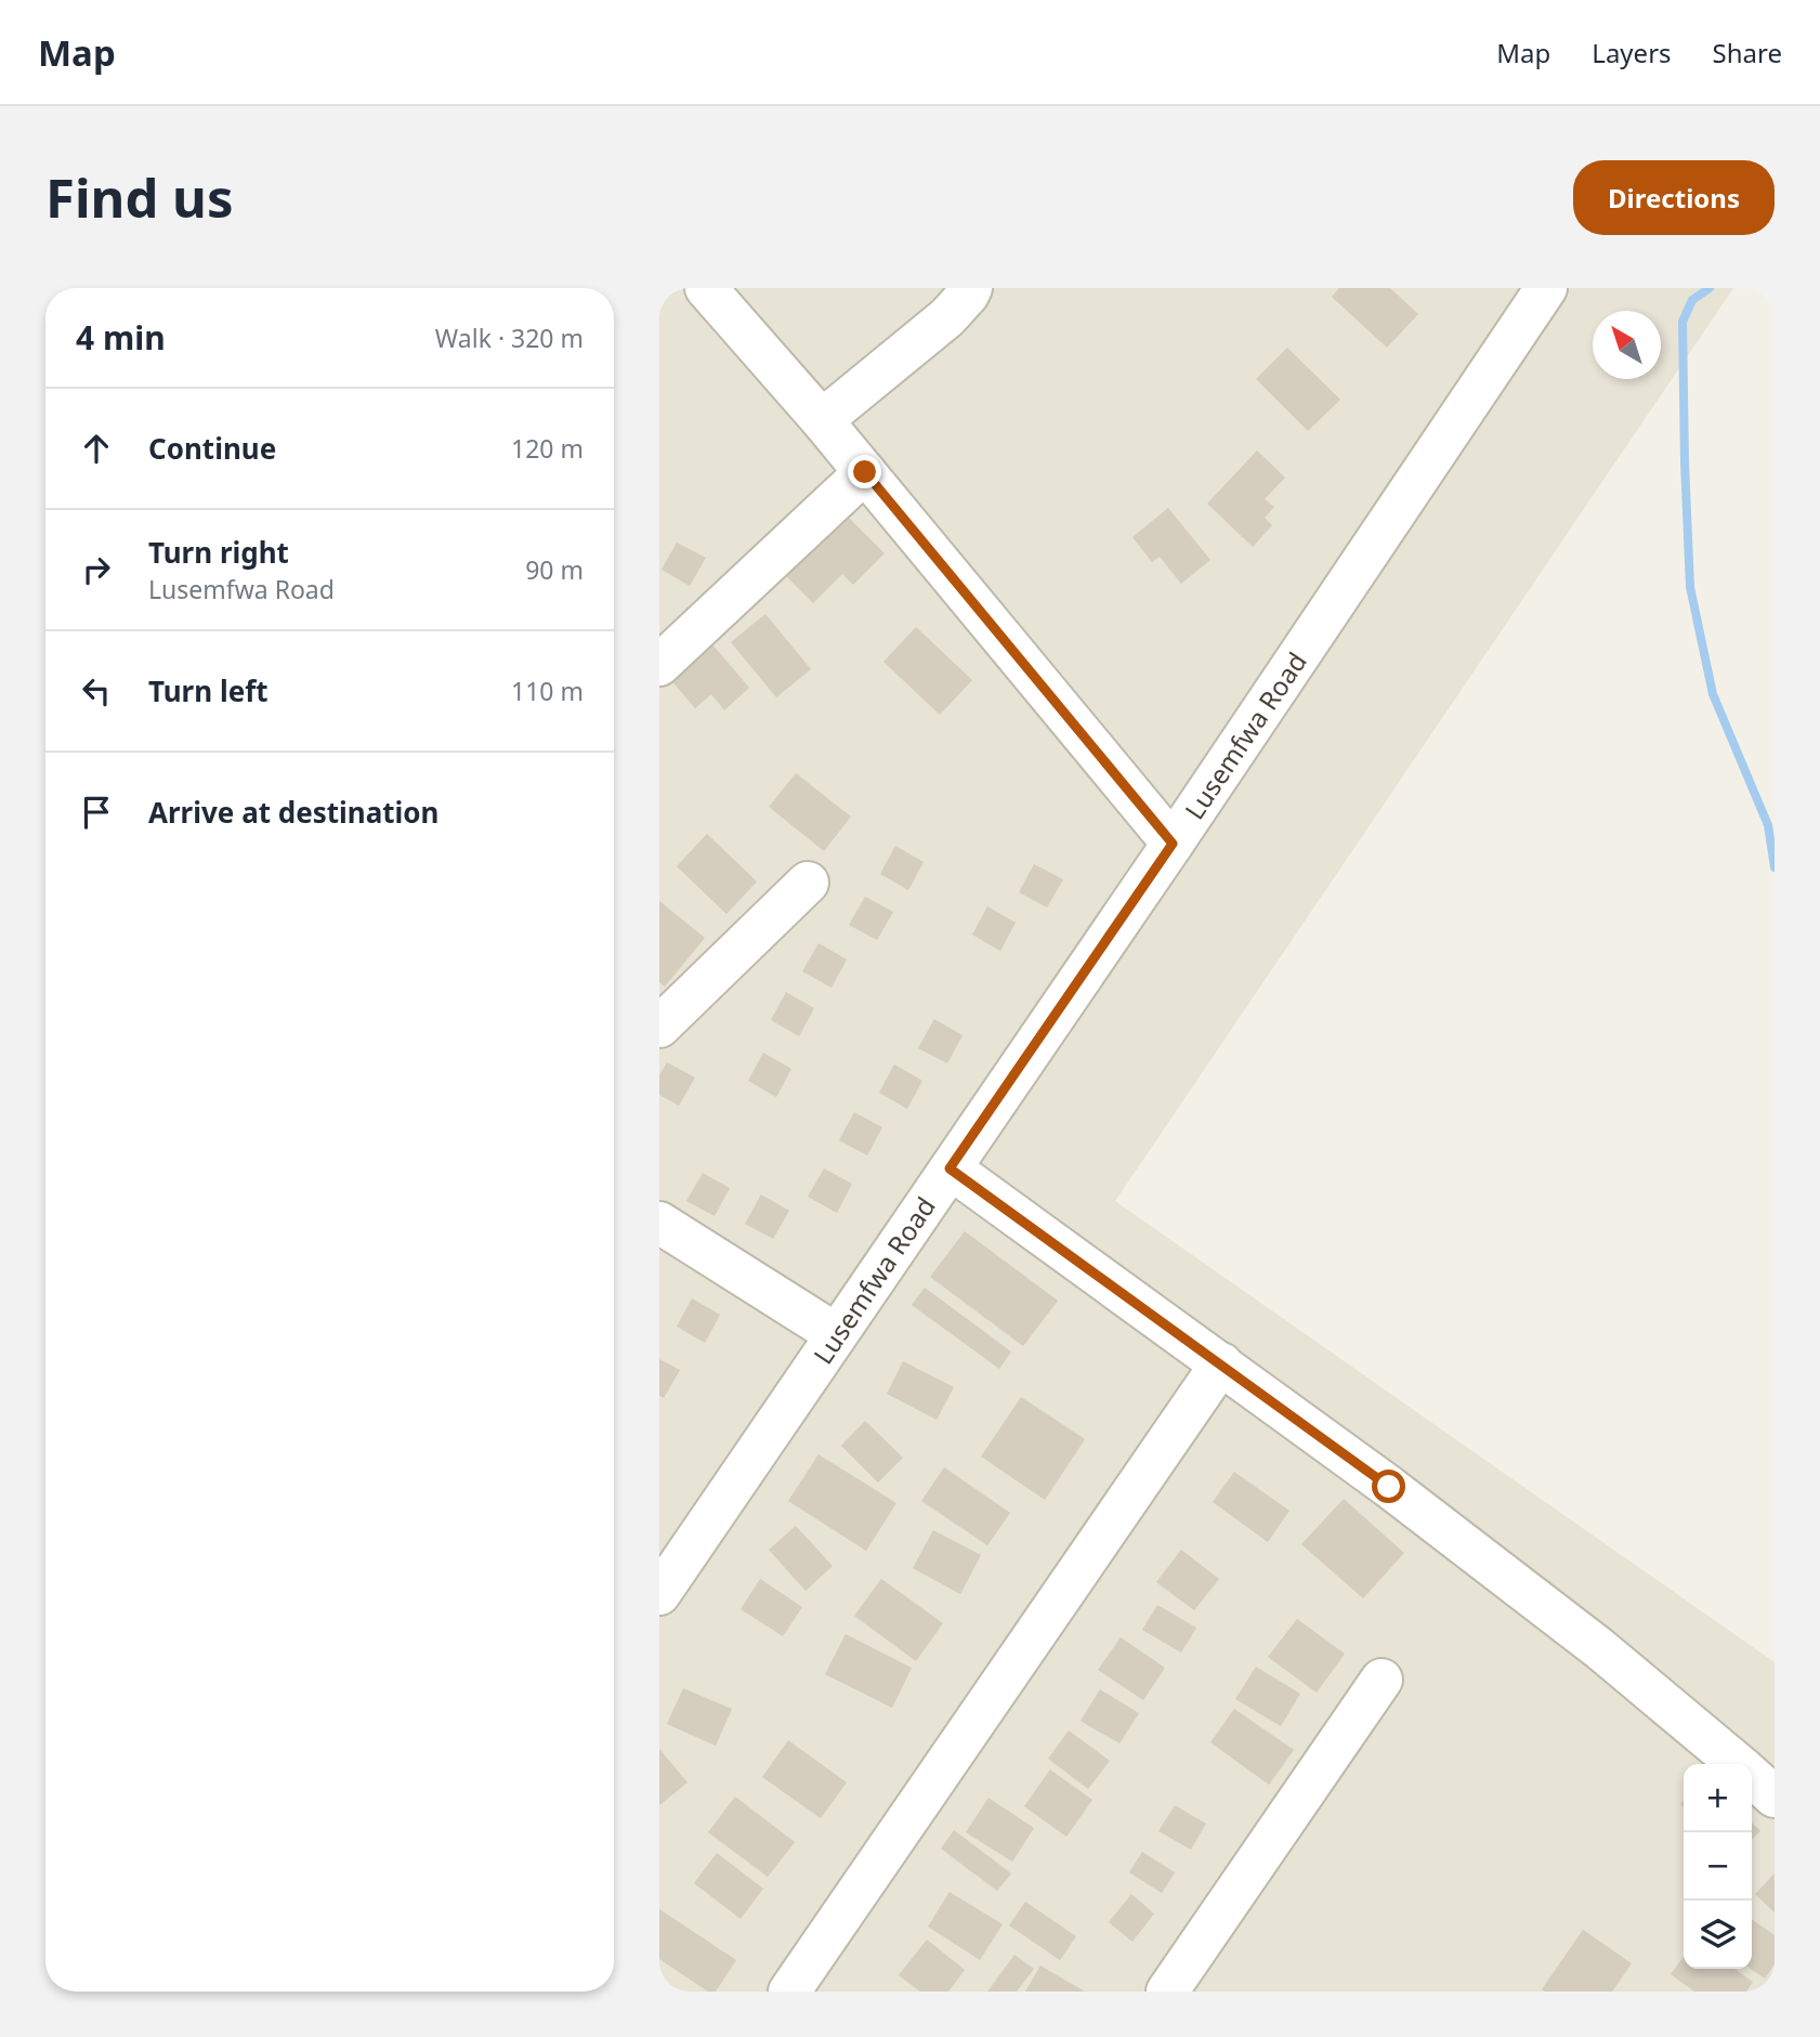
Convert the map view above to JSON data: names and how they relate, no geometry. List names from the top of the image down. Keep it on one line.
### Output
{"streets":{"street":["Lusemfwa Road"]},"north":"top left","page":{"header":"Map","nav":["Map","Layers","Share"],"buttons":"Directions","title":"Find us","heading":["4 min","Walk · 320 m"],"list":[["Continue","120 m"],["Turn right","Lusemfwa Road","90 m"],["Turn left","110 m"],"Arrive at destination"],"map_buttons":["+","−"]}}
